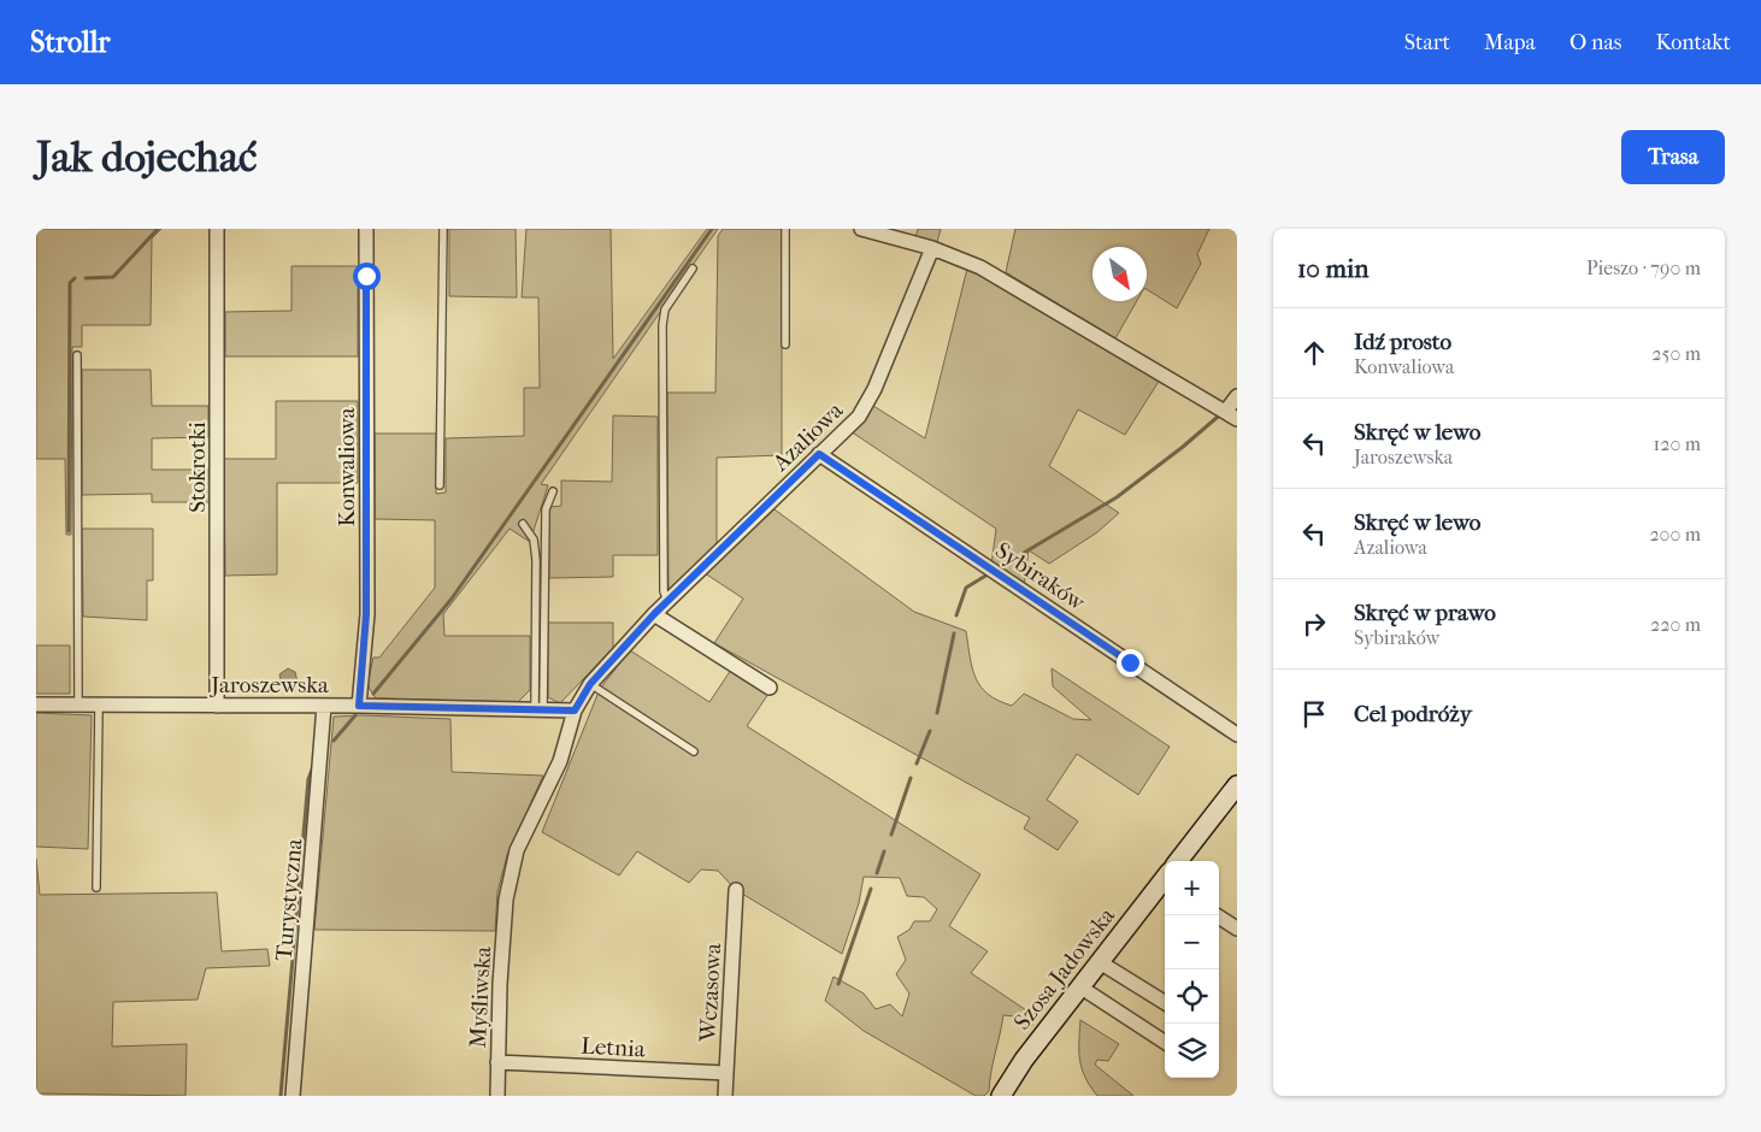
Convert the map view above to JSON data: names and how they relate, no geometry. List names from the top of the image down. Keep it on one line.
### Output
{"streets":{"main road":["Szosa Jadowska"],"street":["Azaliowa","Stokrotki","Konwaliowa","Sybiraków","Jaroszewska","Turystyczna","Wczasowa","Myśliwska","Letnia"]},"crossings":[["Azaliowa","Sybiraków"],["Azaliowa","Jaroszewska"],["Azaliowa","Myśliwska"],["Stokrotki","Jaroszewska"],["Konwaliowa","Jaroszewska"],["Jaroszewska","Turystyczna"],["Wczasowa","Letnia"],["Myśliwska","Letnia"]],"north":"bottom right","page":{"header":"Strollr","nav":["Start","Mapa","O nas","Kontakt"],"buttons":"Trasa","title":"Jak dojechać","heading":["10 min","Pieszo · 790 m"],"list":[["Idź prosto","Konwaliowa","250 m"],["Skręć w lewo","Jaroszewska","120 m"],["Skręć w lewo","Azaliowa","200 m"],["Skręć w prawo","Sybiraków","220 m"],"Cel podróży"],"map_buttons":["+","−"]}}
